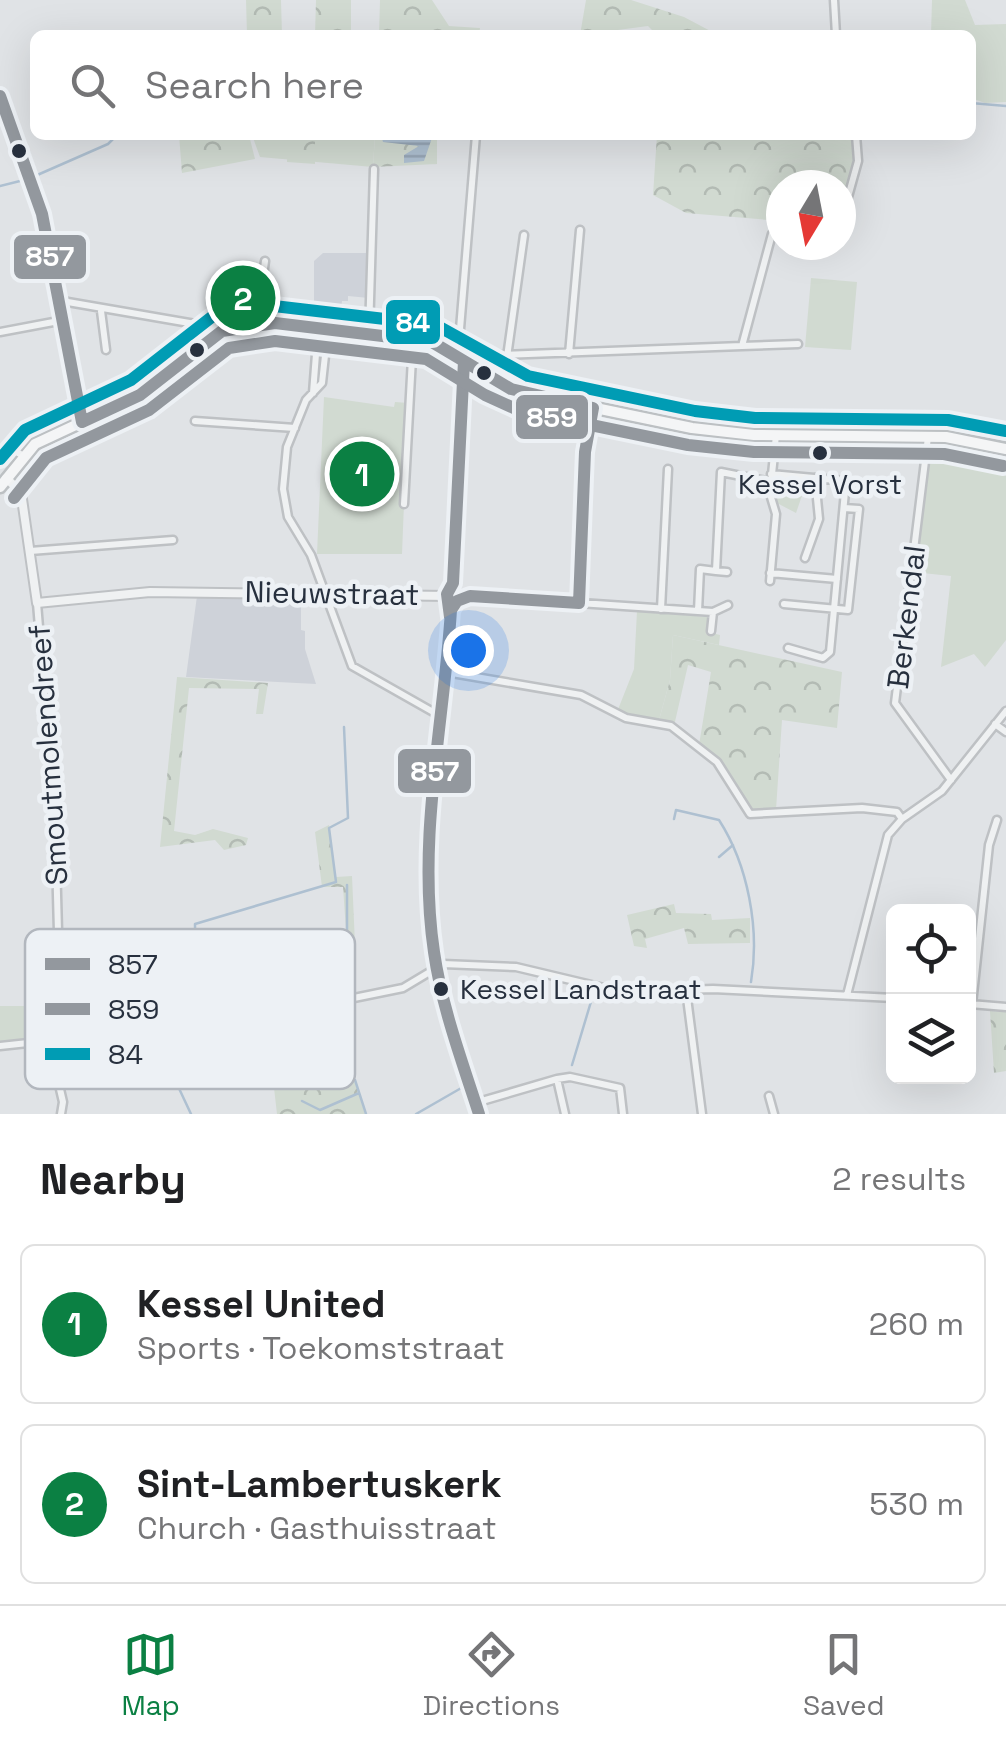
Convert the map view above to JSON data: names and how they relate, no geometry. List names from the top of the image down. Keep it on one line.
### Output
{"streets":{"street":["Nieuwstraat","Berkendal","Smoutmolendreef"]},"crossings":[["Nieuwstraat","Smoutmolendreef"]],"places":["Kessel Vorst","Kessel Landstraat"],"lines":["transit line 857","transit line 84","transit line 859"],"legend":["857","859","84"],"north":"bottom","page":{"search":"Search here","pins":["2","1"],"heading":["Nearby","2 results"],"list":[{"mark":"1","name":"Kessel United","note":"Sports · Toekomststraat","value":"260 m"},{"mark":"2","name":"Sint-Lambertuskerk","note":"Church · Gasthuisstraat","value":"530 m"}],"nav":["Map","Directions","Saved"]}}
